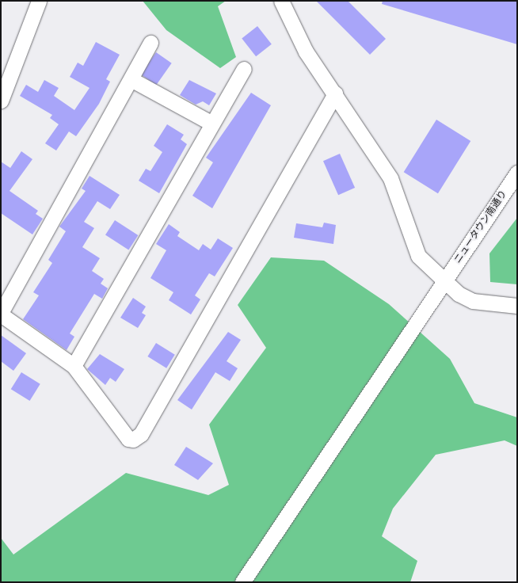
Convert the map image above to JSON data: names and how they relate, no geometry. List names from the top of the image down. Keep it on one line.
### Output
{"streets":{"street":["ニュータウン南通り"]}}
